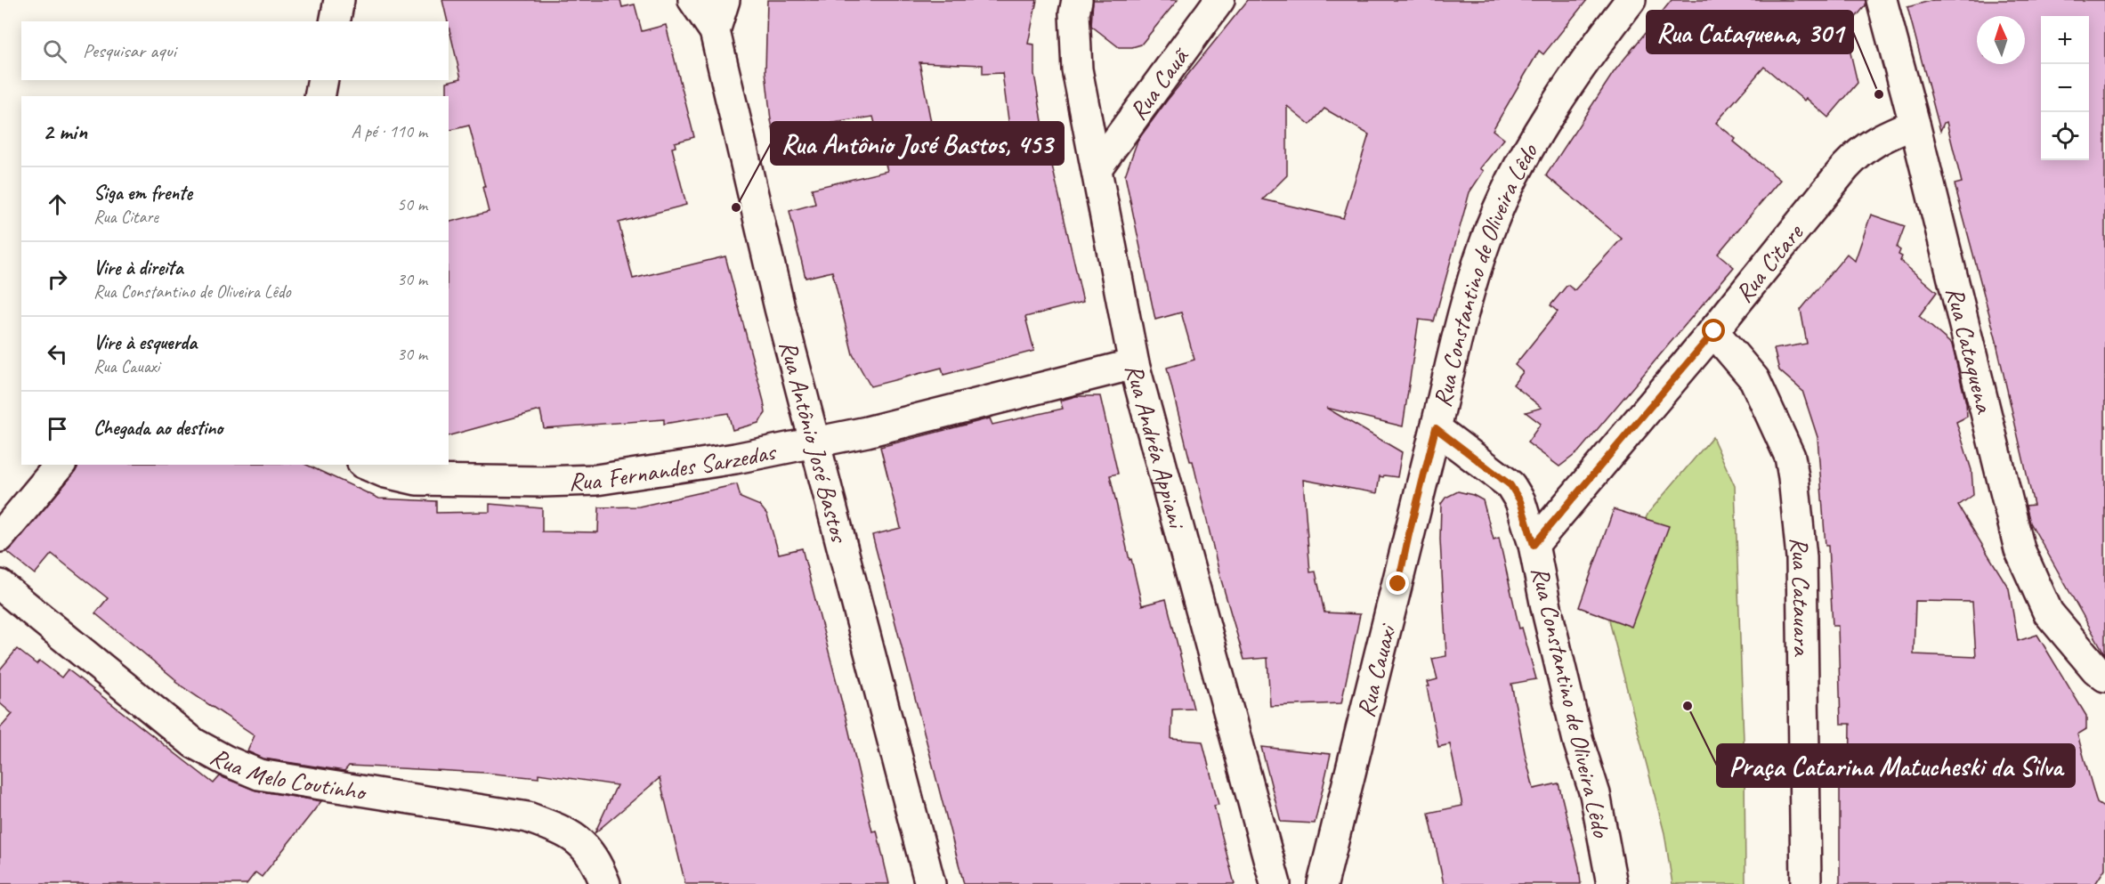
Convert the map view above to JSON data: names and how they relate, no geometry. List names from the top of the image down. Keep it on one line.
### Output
{"streets":{"street":["Rua Cauã","Rua Citare","Rua Constantino de Oliveira Lêdo","Rua Cataquena","Rua Antônio José Bastos","Rua Andréa Appiani","Rua Fernandes Sarzedas","Rua Catauara","Rua Cauaxi","Rua Melo Coutinho"]},"crossings":[["Rua Cauã","Rua Andréa Appiani"],["Rua Citare","Rua Constantino de Oliveira Lêdo"],["Rua Citare","Rua Cataquena"],["Rua Citare","Rua Catauara"],["Rua Constantino de Oliveira Lêdo","Rua Cauaxi"],["Rua Antônio José Bastos","Rua Fernandes Sarzedas"],["Rua Andréa Appiani","Rua Fernandes Sarzedas"]],"places":["Rua Cataquena, 301","Rua Antônio José Bastos, 453","Praça Catarina Matucheski da Silva"],"north":"top","page":{"map_buttons":["+","−"],"search":"Pesquisar aqui","heading":["2 min","A pé · 110 m"],"list":[["Siga em frente","Rua Citare","50 m"],["Vire à direita","Rua Constantino de Oliveira Lêdo","30 m"],["Vire à esquerda","Rua Cauaxi","30 m"],"Chegada ao destino"]}}
